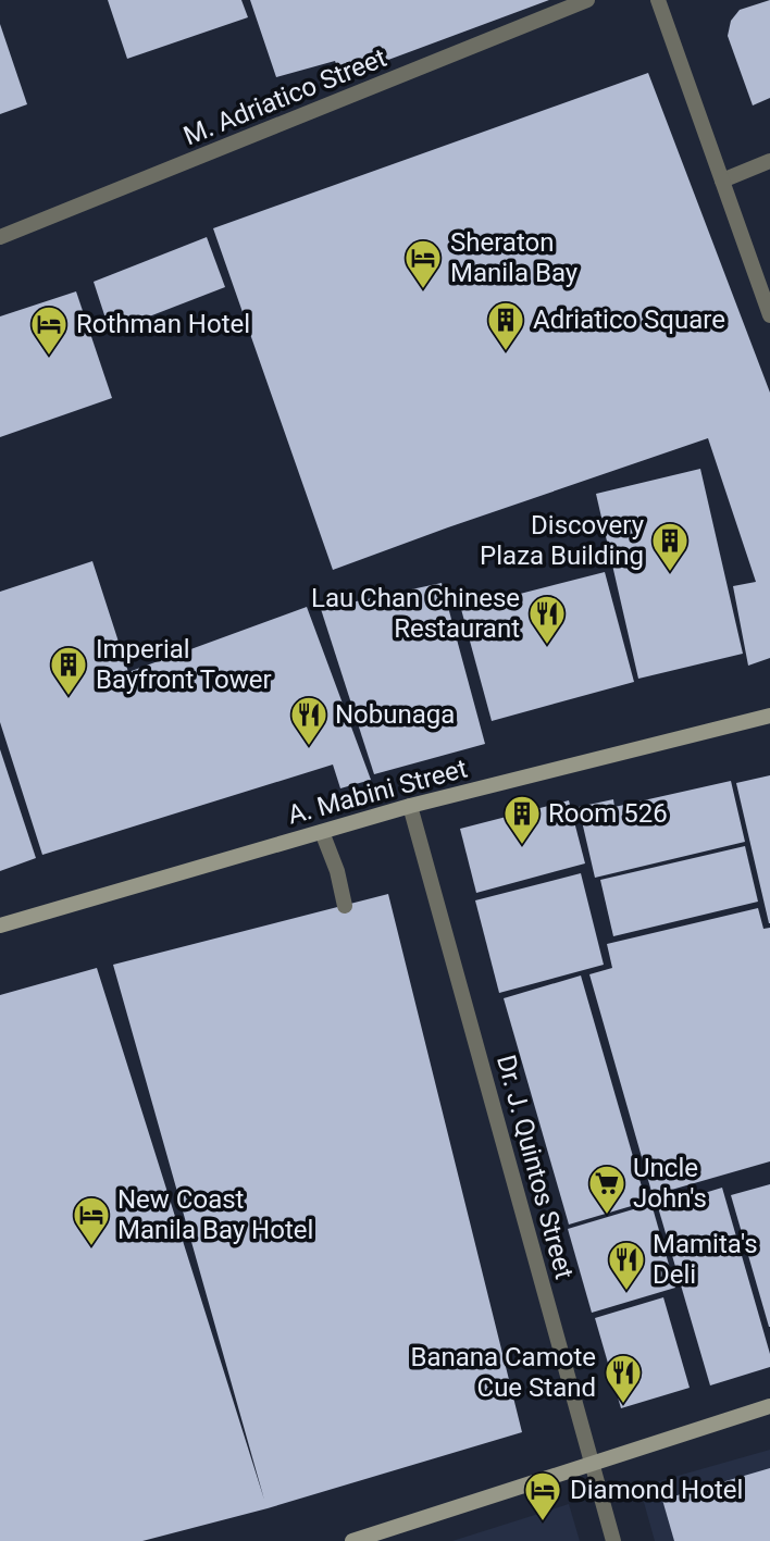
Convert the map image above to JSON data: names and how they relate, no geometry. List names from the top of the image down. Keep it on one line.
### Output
{"streets":{"main road":["A. Mabini Street"],"street":["M. Adriatico Street","Dr. J. Quintos Street"]},"crossings":[["A. Mabini Street","Dr. J. Quintos Street"]],"places":{"hotel":["Sheraton Manila Bay","Rothman Hotel","New Coast Manila Bay Hotel","Diamond Hotel"],"building":["Adriatico Square","Discovery Plaza Building","Imperial Bayfront Tower","Room 526"],"restaurant":["Lau Chan Chinese Restaurant","Nobunaga","Mamita's Deli","Banana Camote Cue Stand"],"supermarket":["Uncle John's"]}}
